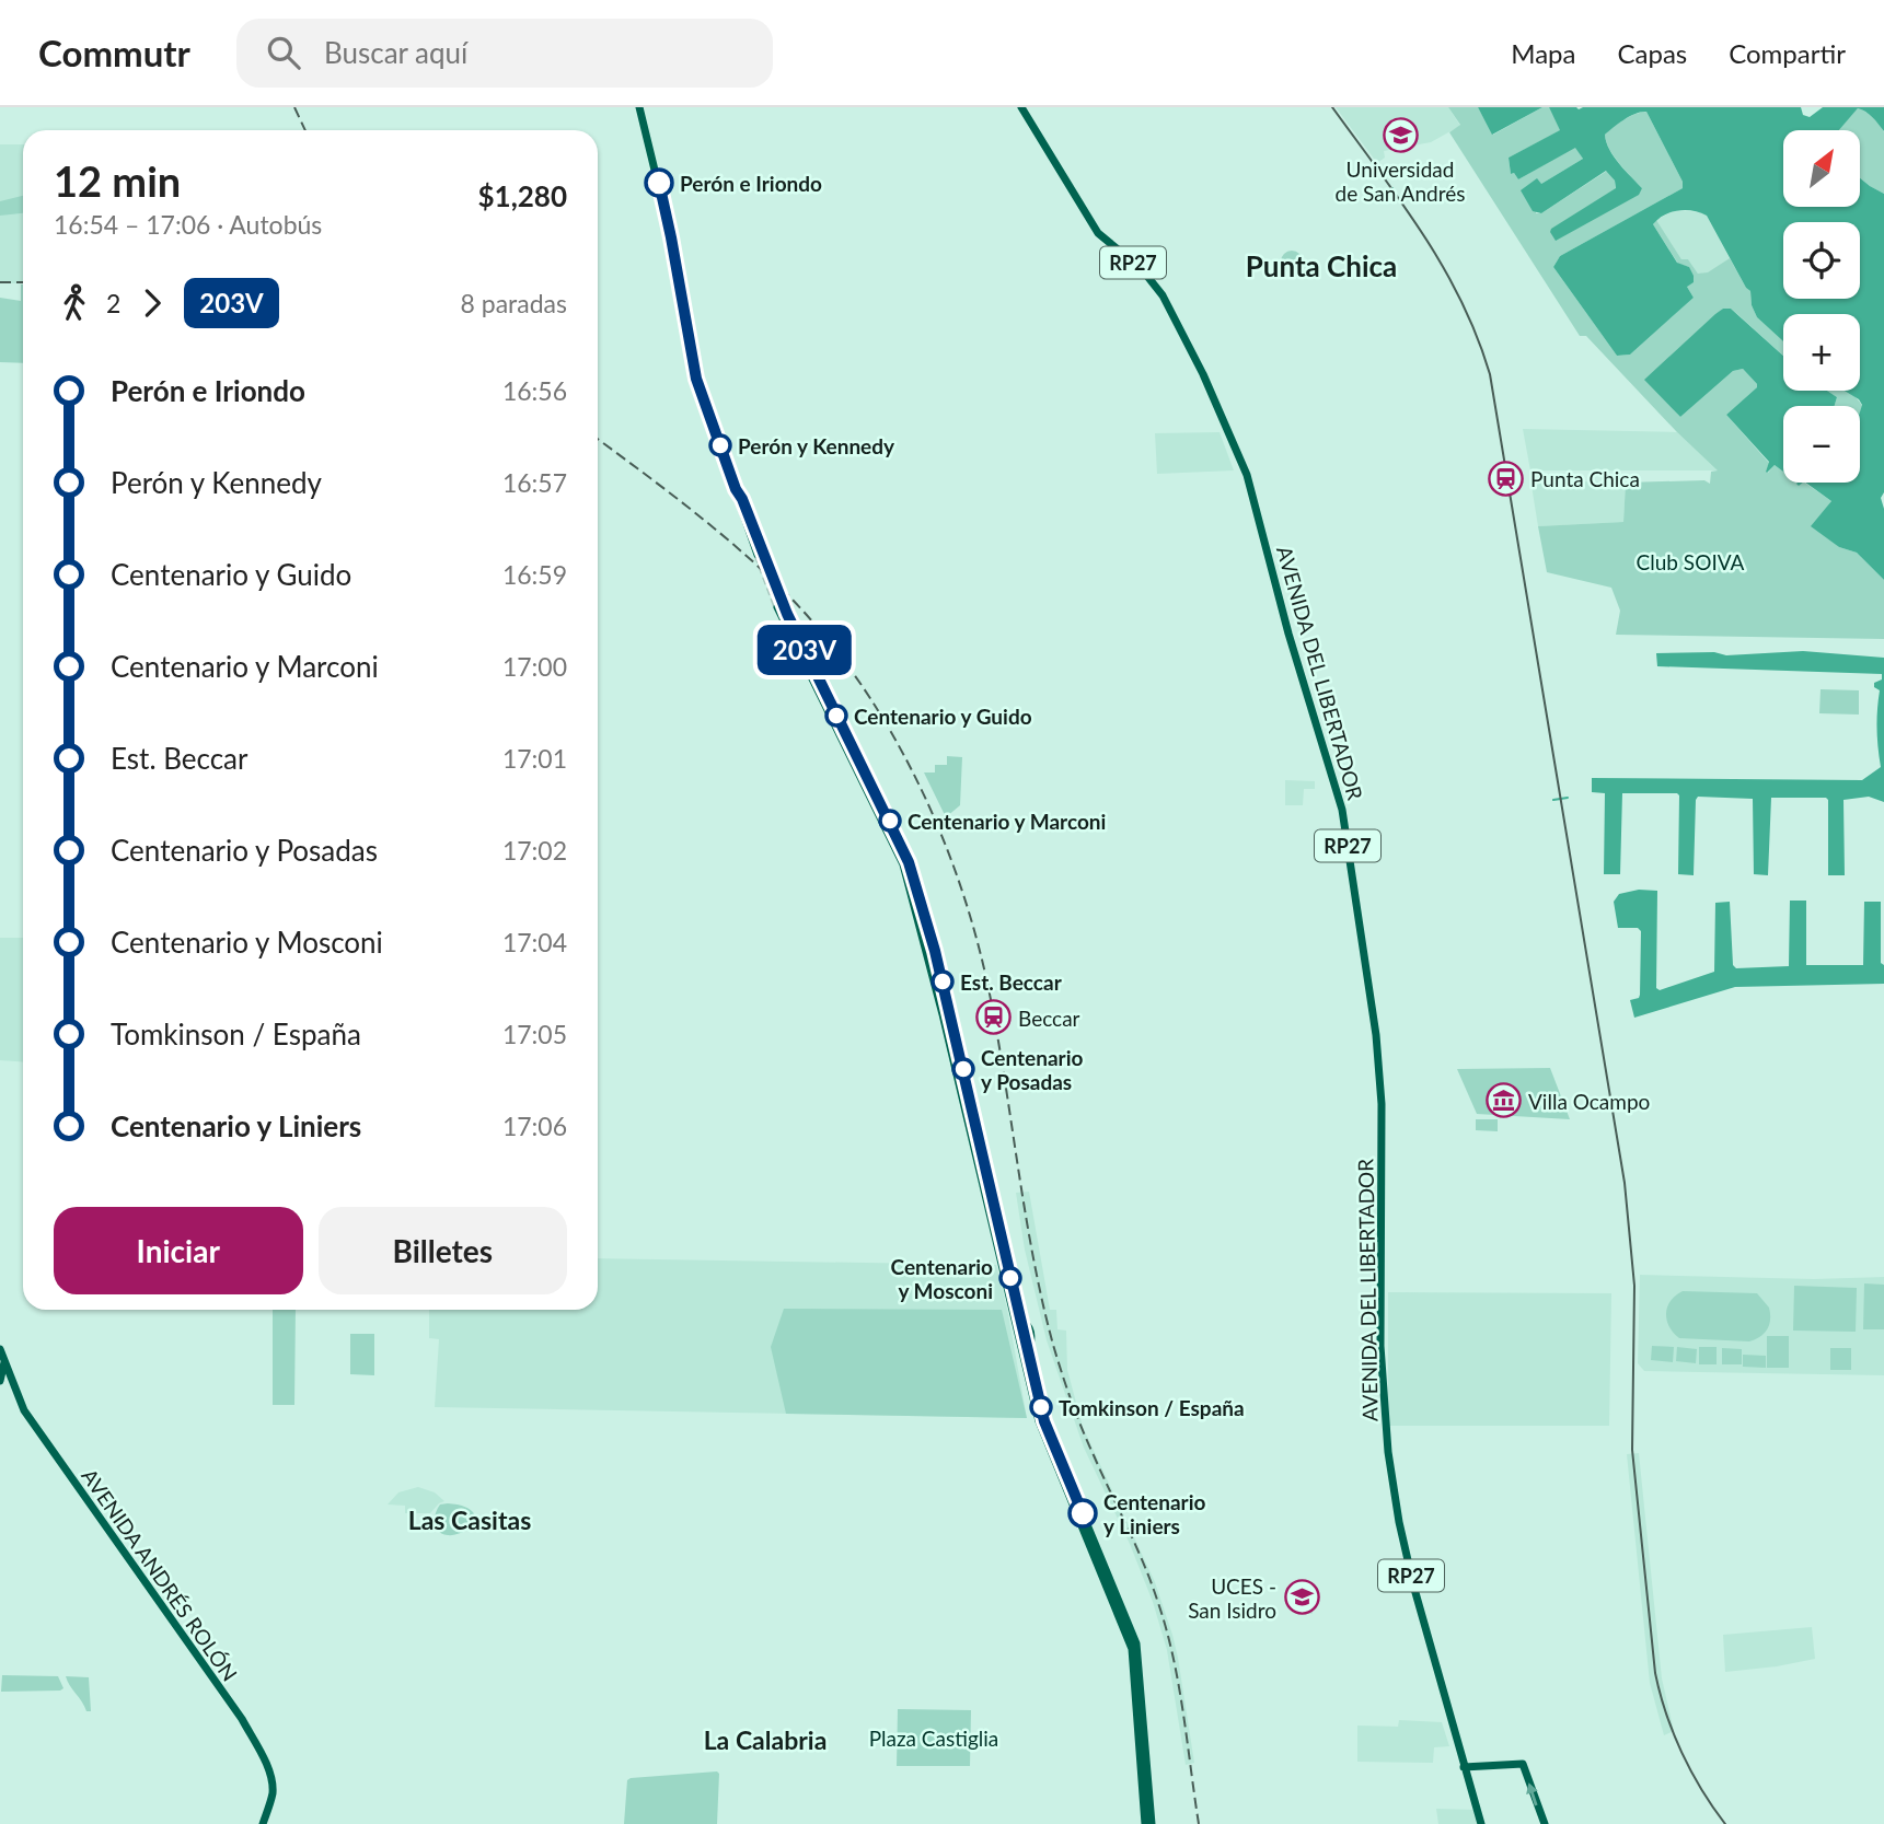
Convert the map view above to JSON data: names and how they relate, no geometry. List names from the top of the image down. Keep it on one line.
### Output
{"streets":{"main road":["RP27","AVENIDA DEL LIBERTADOR","AVENIDA ANDRÉS ROLÓN"]},"crossings":[["RP27","AVENIDA DEL LIBERTADOR"]],"districts":["Punta Chica","Las Casitas","La Calabria"],"parks":["Club SOIVA","Plaza Castiglia"],"places":{"school or university":["Universidad de San Andrés","UCES - San Isidro"],"other":["Perón e Iriondo","Perón y Kennedy","Centenario y Guido","Centenario y Marconi","Est. Beccar","Centenario y Posadas","Centenario y Mosconi","Tomkinson / España","Centenario y Liniers"],"station":["Punta Chica","Beccar"],"museum":["Villa Ocampo"]},"lines":["bus line 203V"],"north":"top right","page":{"header":"Commutr","search":"Buscar aquí","nav":["Mapa","Capas","Compartir"],"on_map":"203V","map_buttons":["+","−"],"heading":["12 min","16:54 – 17:06 · Autobús","$1,280"],"legs":["2","203V","8 paradas"],"list":[{"name":"Perón e Iriondo","value":"16:56"},{"name":"Perón y Kennedy","value":"16:57"},{"name":"Centenario y Guido","value":"16:59"},{"name":"Centenario y Marconi","value":"17:00"},{"name":"Est. Beccar","value":"17:01"},{"name":"Centenario y Posadas","value":"17:02"},{"name":"Centenario y Mosconi","value":"17:04"},{"name":"Tomkinson / España","value":"17:05"},{"name":"Centenario y Liniers","value":"17:06"}],"buttons":["Iniciar","Billetes"]}}
